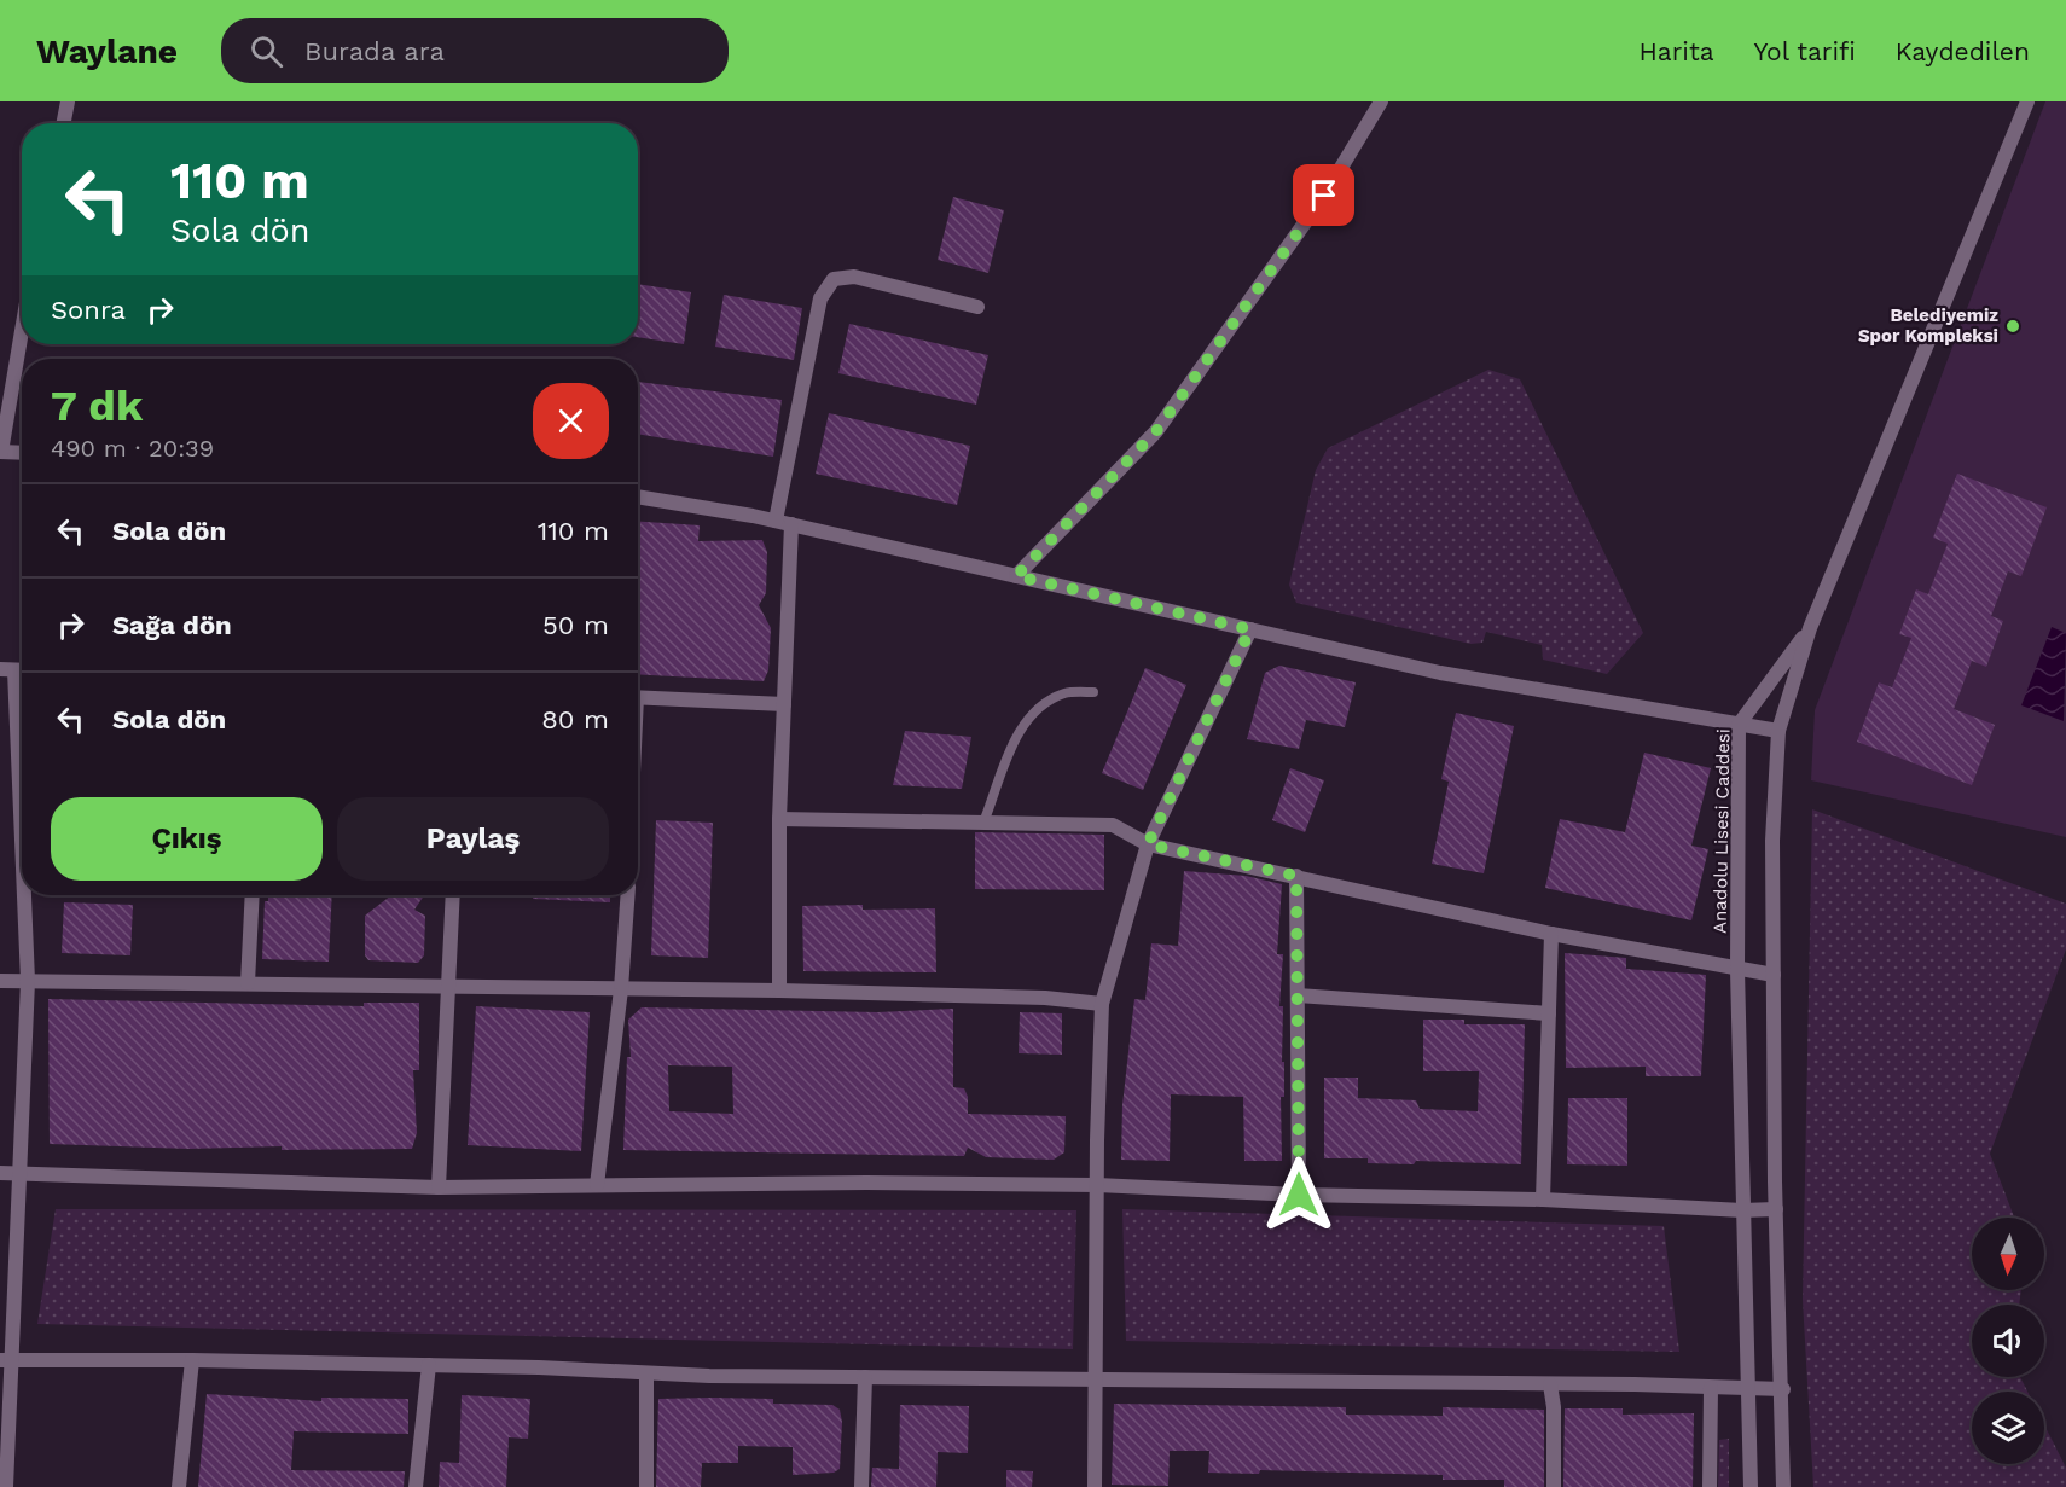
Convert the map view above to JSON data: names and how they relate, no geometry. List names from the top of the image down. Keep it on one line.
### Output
{"streets":{"street":["Anadolu Lisesi Caddesi"]},"places":["Belediyemiz Spor Kompleksi"],"north":"bottom","page":{"header":"Waylane","search":"Burada ara","nav":["Harita","Yol tarifi","Kaydedilen"],"turn":["110 m","Sola dön"],"then":"Sonra","heading":["7 dk","490 m · 20:39"],"list":[{"name":"Sola dön","value":"110 m"},{"name":"Sağa dön","value":"50 m"},{"name":"Sola dön","value":"80 m"}],"buttons":["Çıkış","Paylaş"]}}
